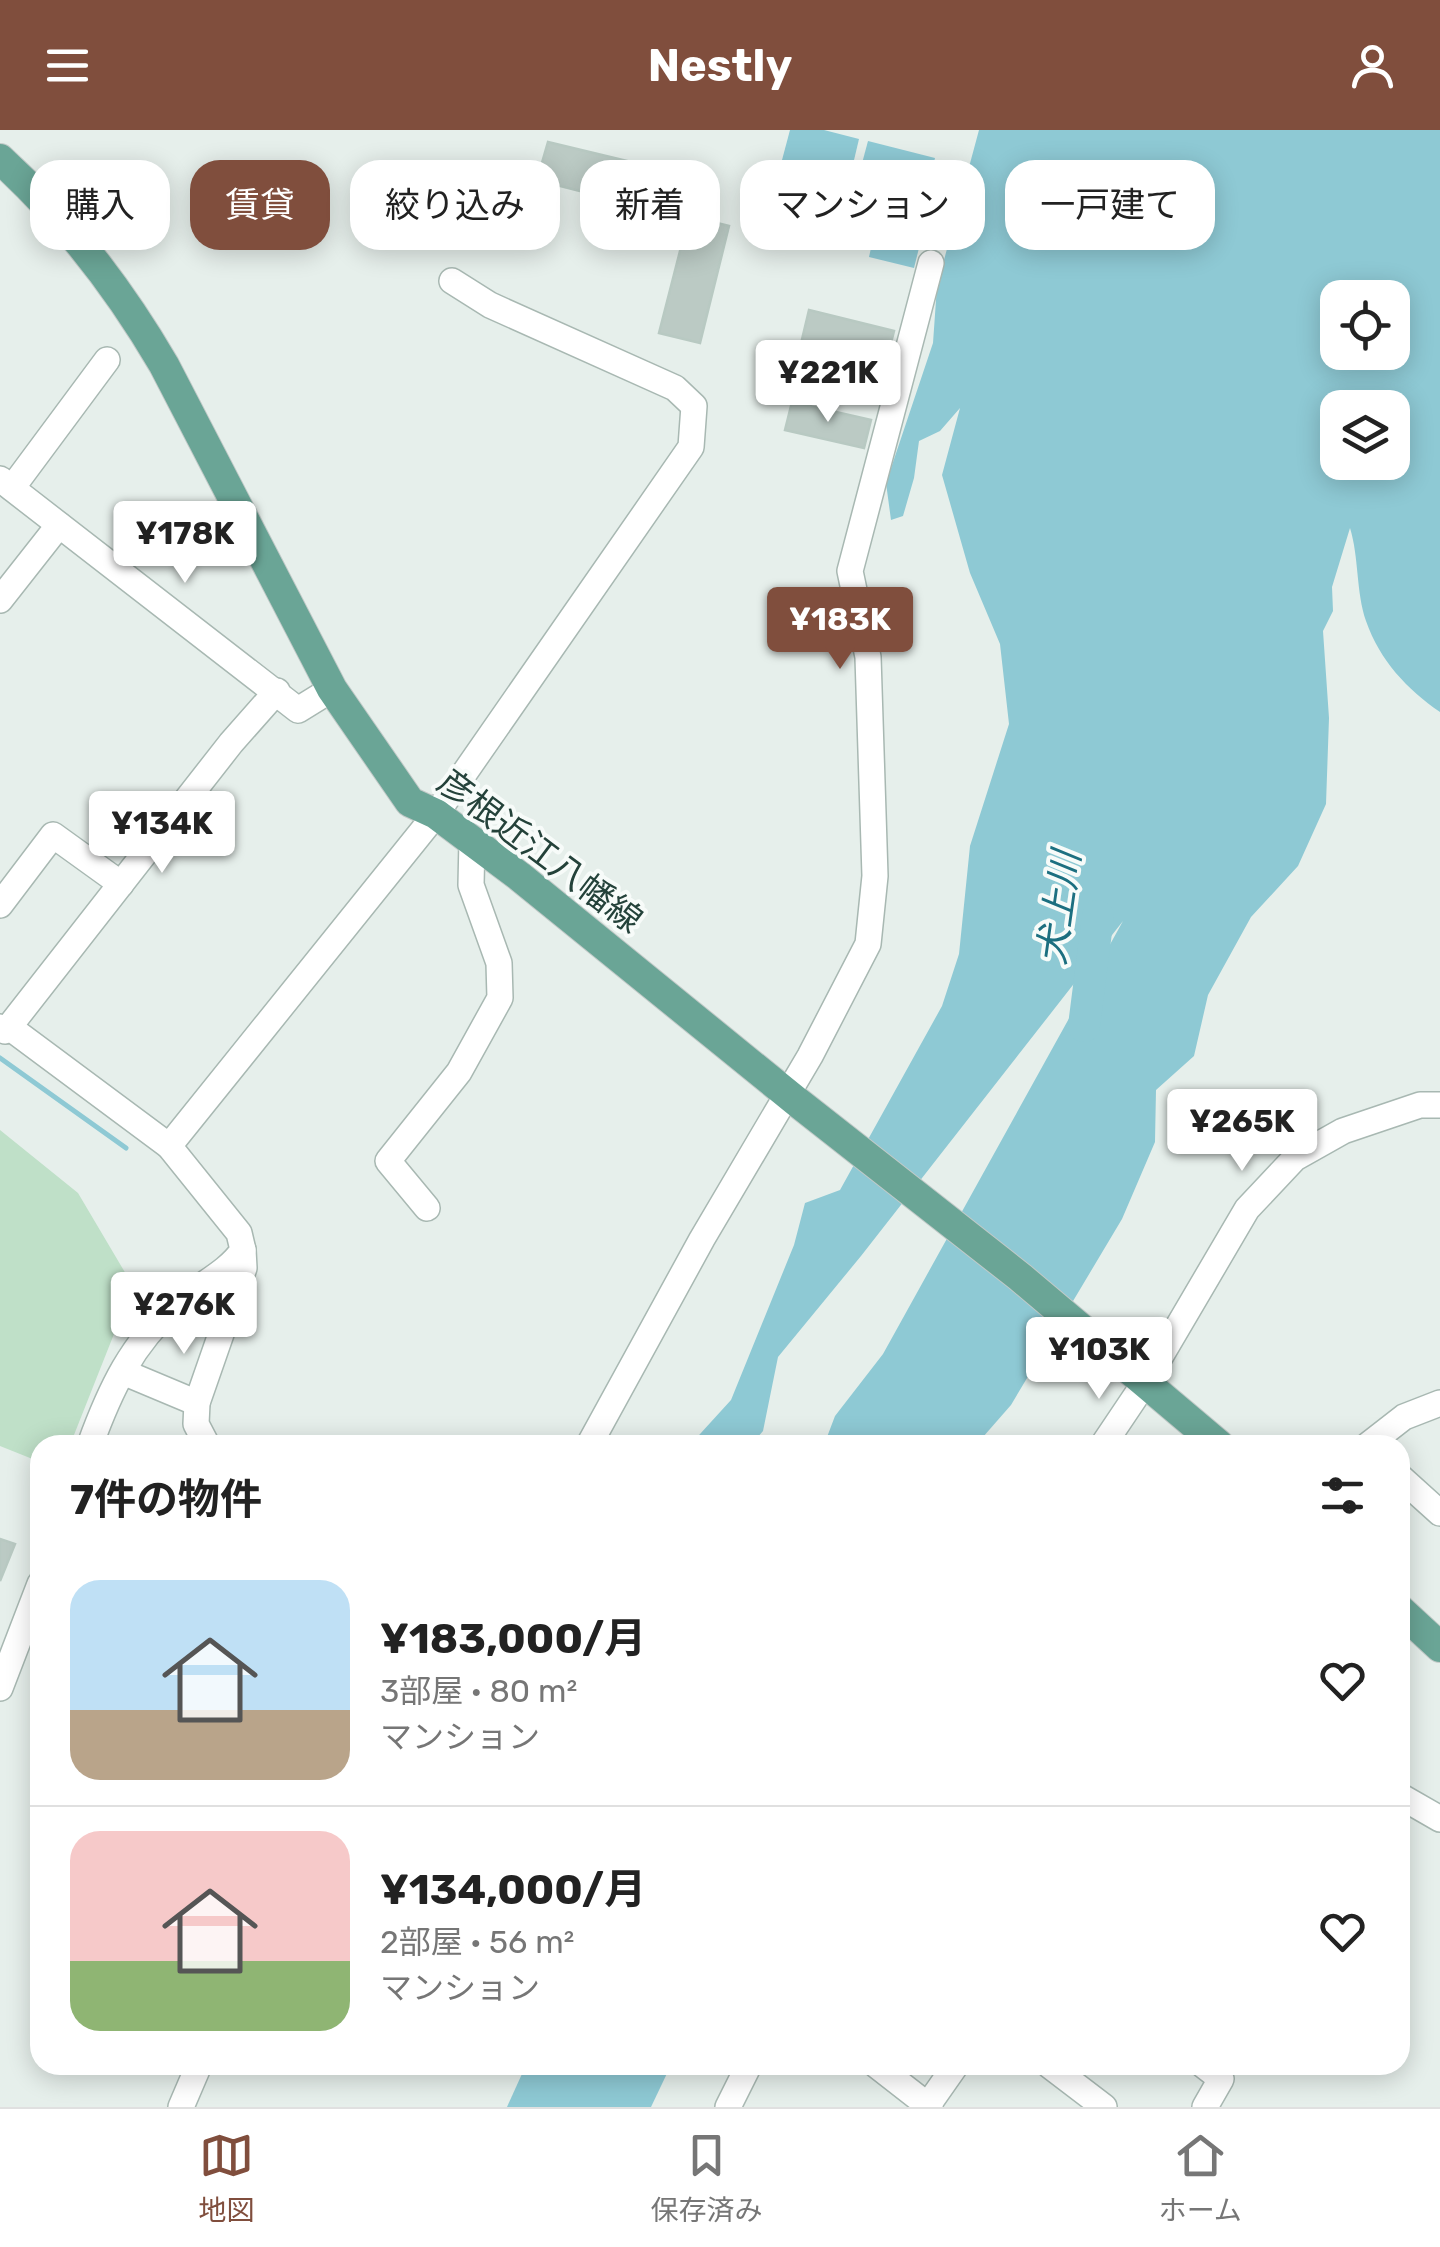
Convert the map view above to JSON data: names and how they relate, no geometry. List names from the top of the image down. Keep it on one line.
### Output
{"streets":{"main road":["彦根近江八幡線"]},"water":["犬上川"],"page":{"header":"Nestly","chip":["購入","賃貸","絞り込み","新着","マンション","一戸建て"],"price":["¥221K","¥178K","¥183K","¥134K","¥265K","¥276K","¥103K"],"heading":"7件の物件","list":[{"name":"¥183,000/月","note":"3部屋 · 80 m² · マンション"},{"name":"¥134,000/月","note":"2部屋 · 56 m² · マンション"}],"tabs":["地図","保存済み","ホーム"]}}
